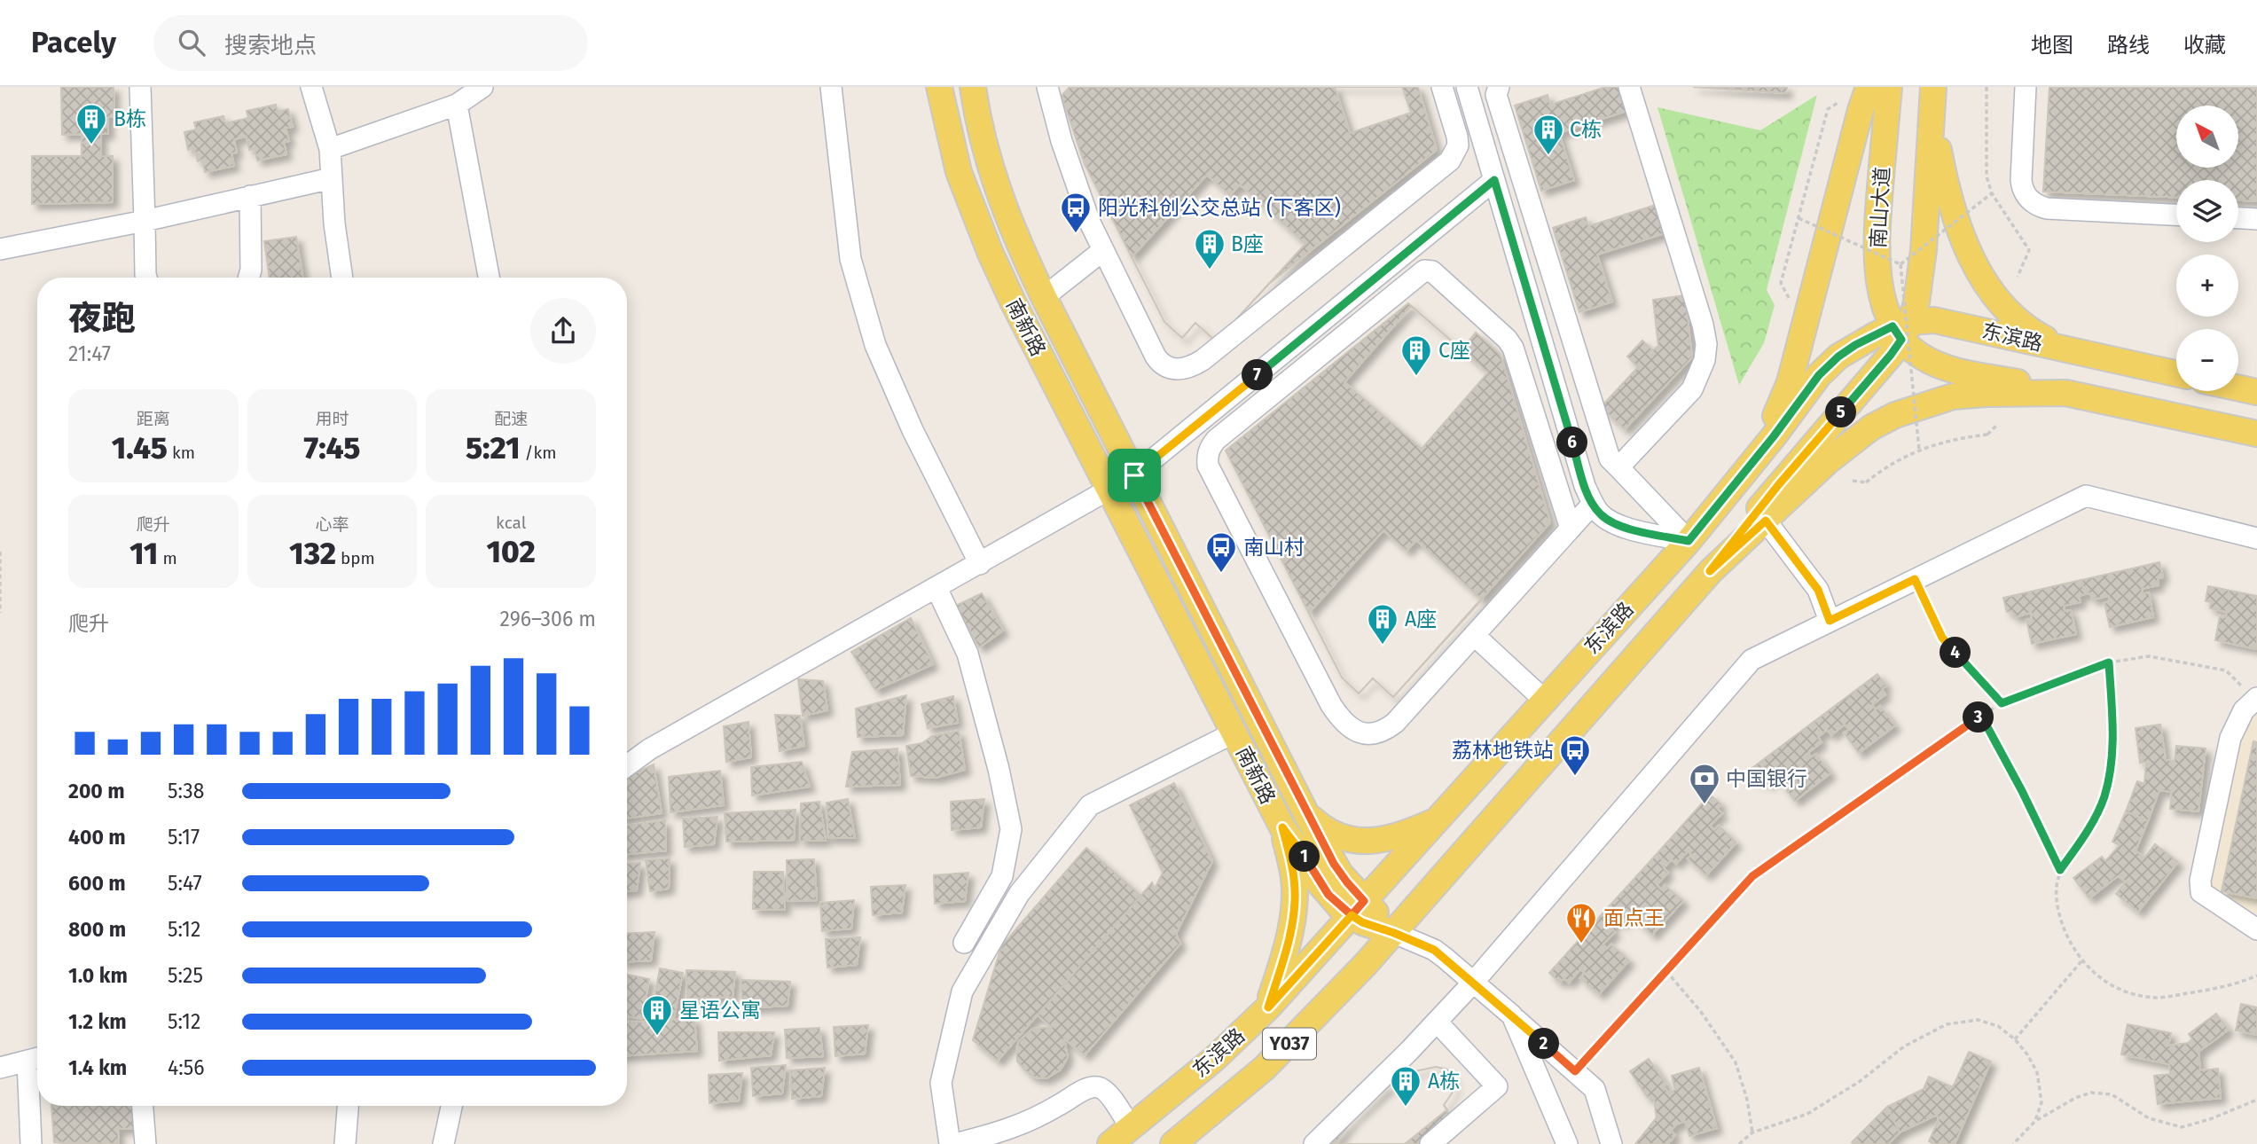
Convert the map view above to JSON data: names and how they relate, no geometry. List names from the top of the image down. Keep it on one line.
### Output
{"streets":{"main road":["南山大道","南新路","东滨路","Y037"]},"crossings":[["南山大道","东滨路"],["南新路","东滨路"]],"places":{"building":["B栋","C栋","B座","C座","A座","星语公寓","A栋"],"bus stop":["阳光科创公交总站 (下客区)","南山村","荔林地铁站"],"bank":["中国银行"],"restaurant":["面点王"]},"north":"top left","page":{"header":"Pacely","search":"搜索地点","nav":["地图","路线","收藏"],"map_buttons":["+","−"],"heading":["夜跑","21:47"],"pins":["7","5","6","4","3","1","2"],"stats":[["距离","1.45 km"],["用时","7:45"],["配速","5:21 /km"],["爬升","11 m"],["心率","132 bpm"],["kcal","102"]],"chart":["爬升","296–306 m"],"list":[{"name":"200 m","note":"5:38"},{"name":"400 m","note":"5:17"},{"name":"600 m","note":"5:47"},{"name":"800 m","note":"5:12"},{"name":"1.0 km","note":"5:25"},{"name":"1.2 km","note":"5:12"},{"name":"1.4 km","note":"4:56"}]}}
